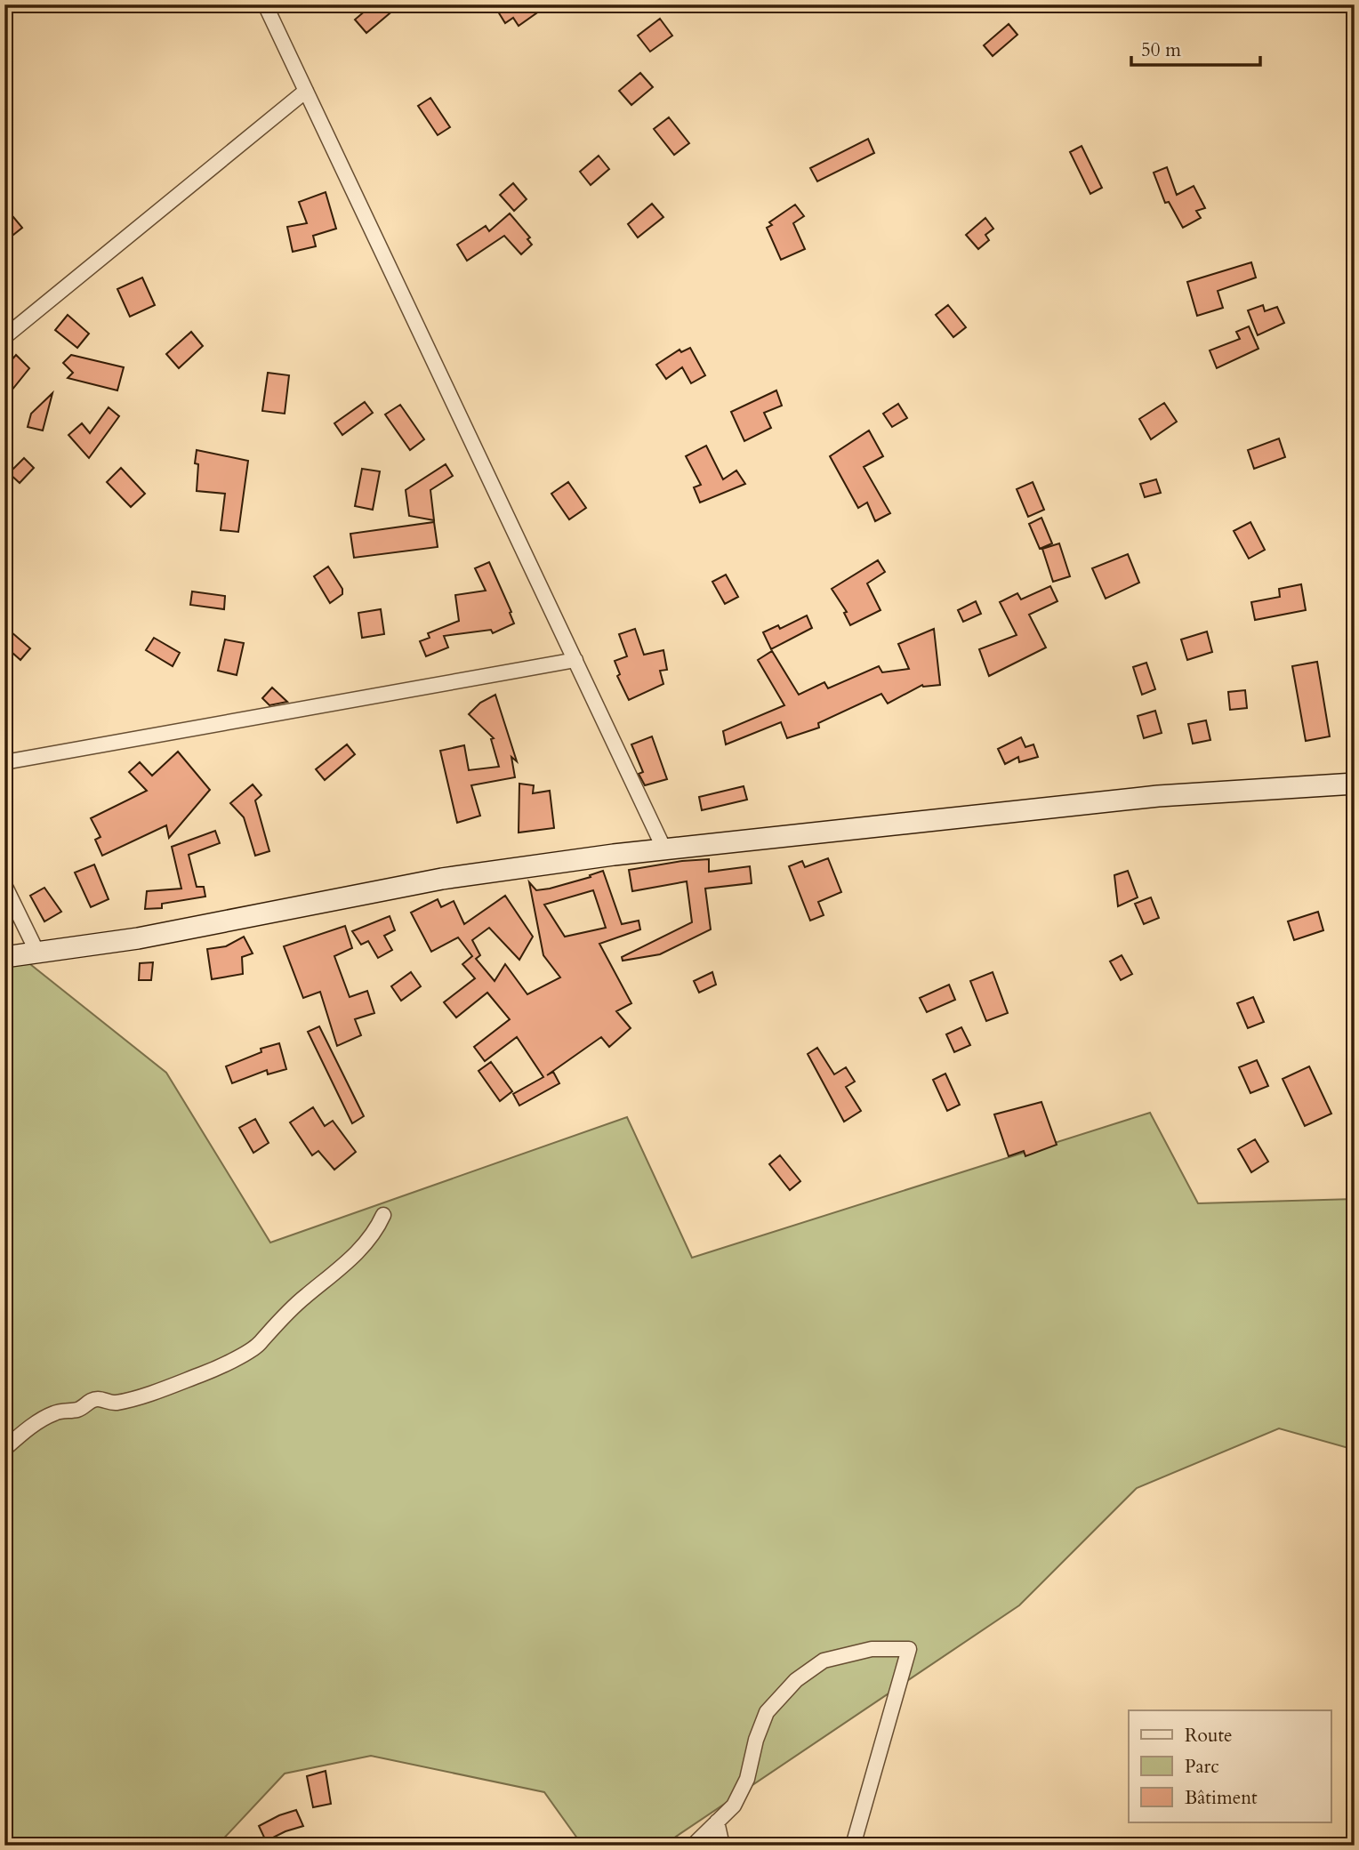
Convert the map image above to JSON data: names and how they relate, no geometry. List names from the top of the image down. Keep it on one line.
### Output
{"legend":["Route","Parc","Bâtiment"],"scale_bar":"50 m"}
